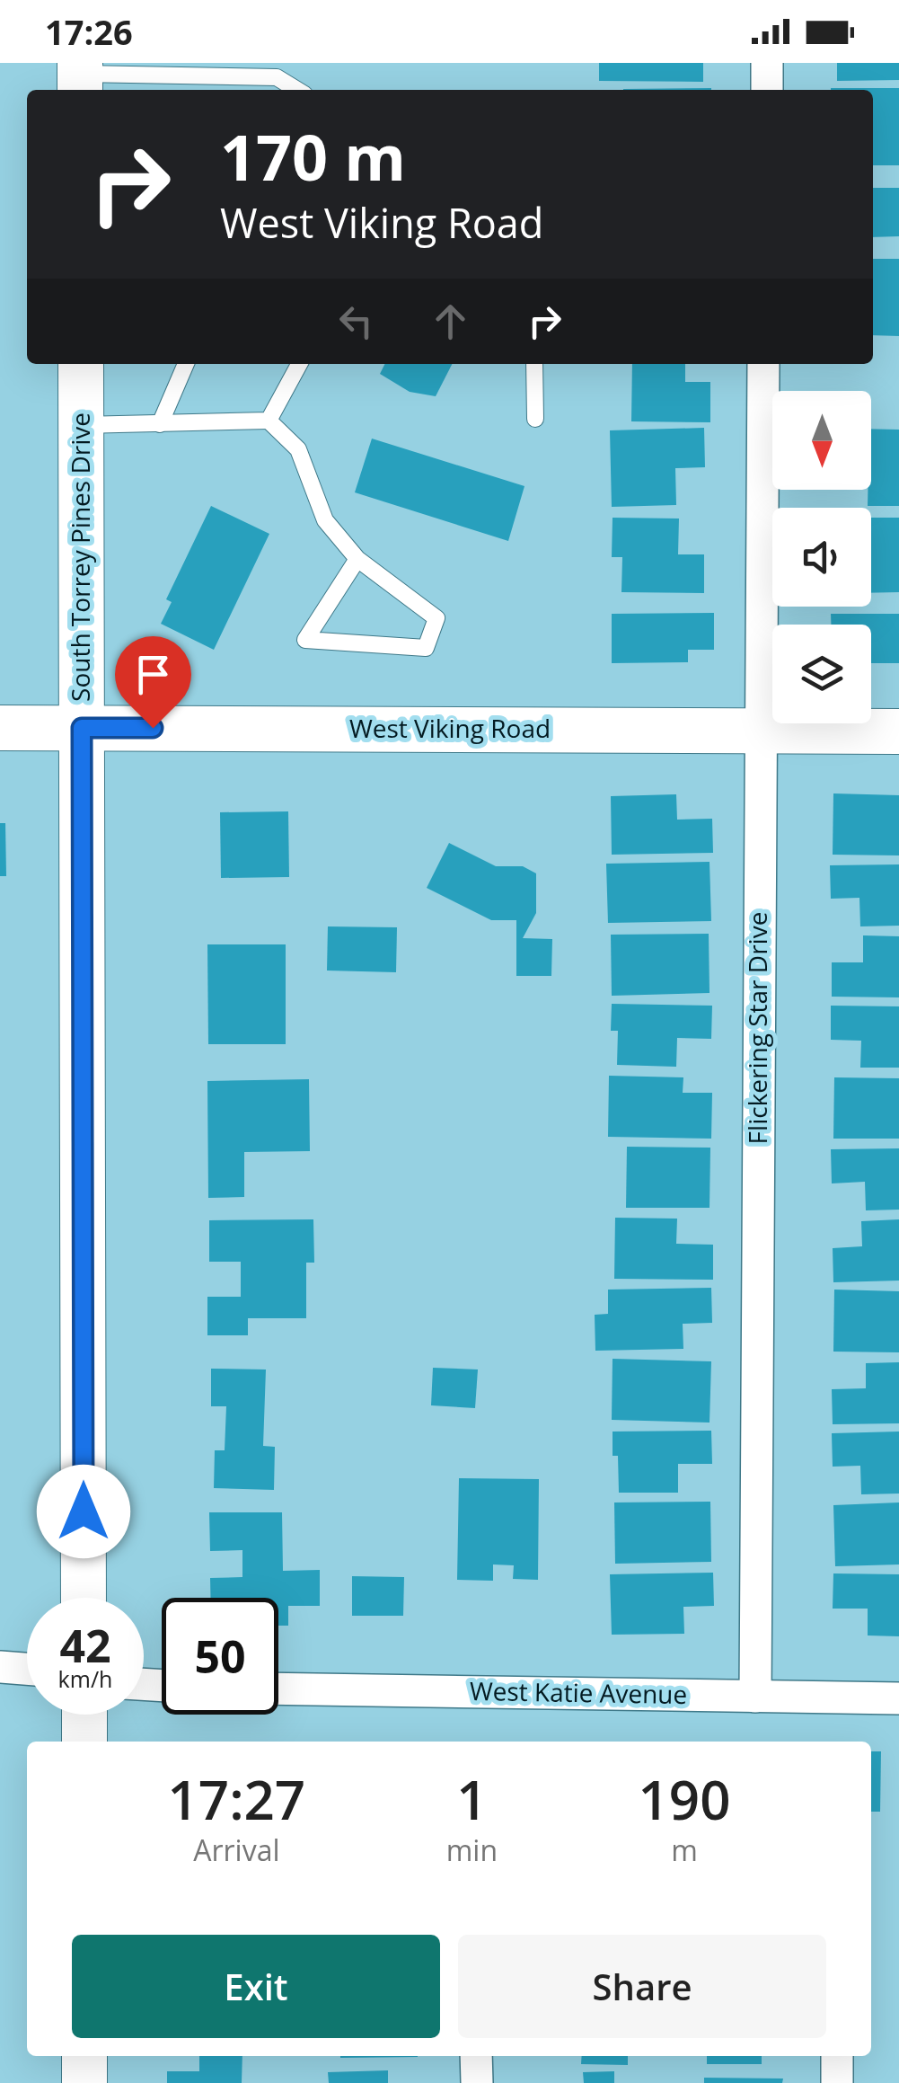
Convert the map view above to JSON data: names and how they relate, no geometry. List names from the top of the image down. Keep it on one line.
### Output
{"streets":{"main road":["South Torrey Pines Drive","West Viking Road"],"street":["Flickering Star Drive","West Katie Avenue"]},"crossings":[["South Torrey Pines Drive","West Viking Road"],["West Viking Road","Flickering Star Drive"],["Flickering Star Drive","West Katie Avenue"]],"north":"bottom","page":{"status":"17:26","turn":["170 m","West Viking Road"],"speed":"42 km/h","limit":"50","eta":["17:27","Arrival","1","min","190","m"],"buttons":["Exit","Share"]}}
